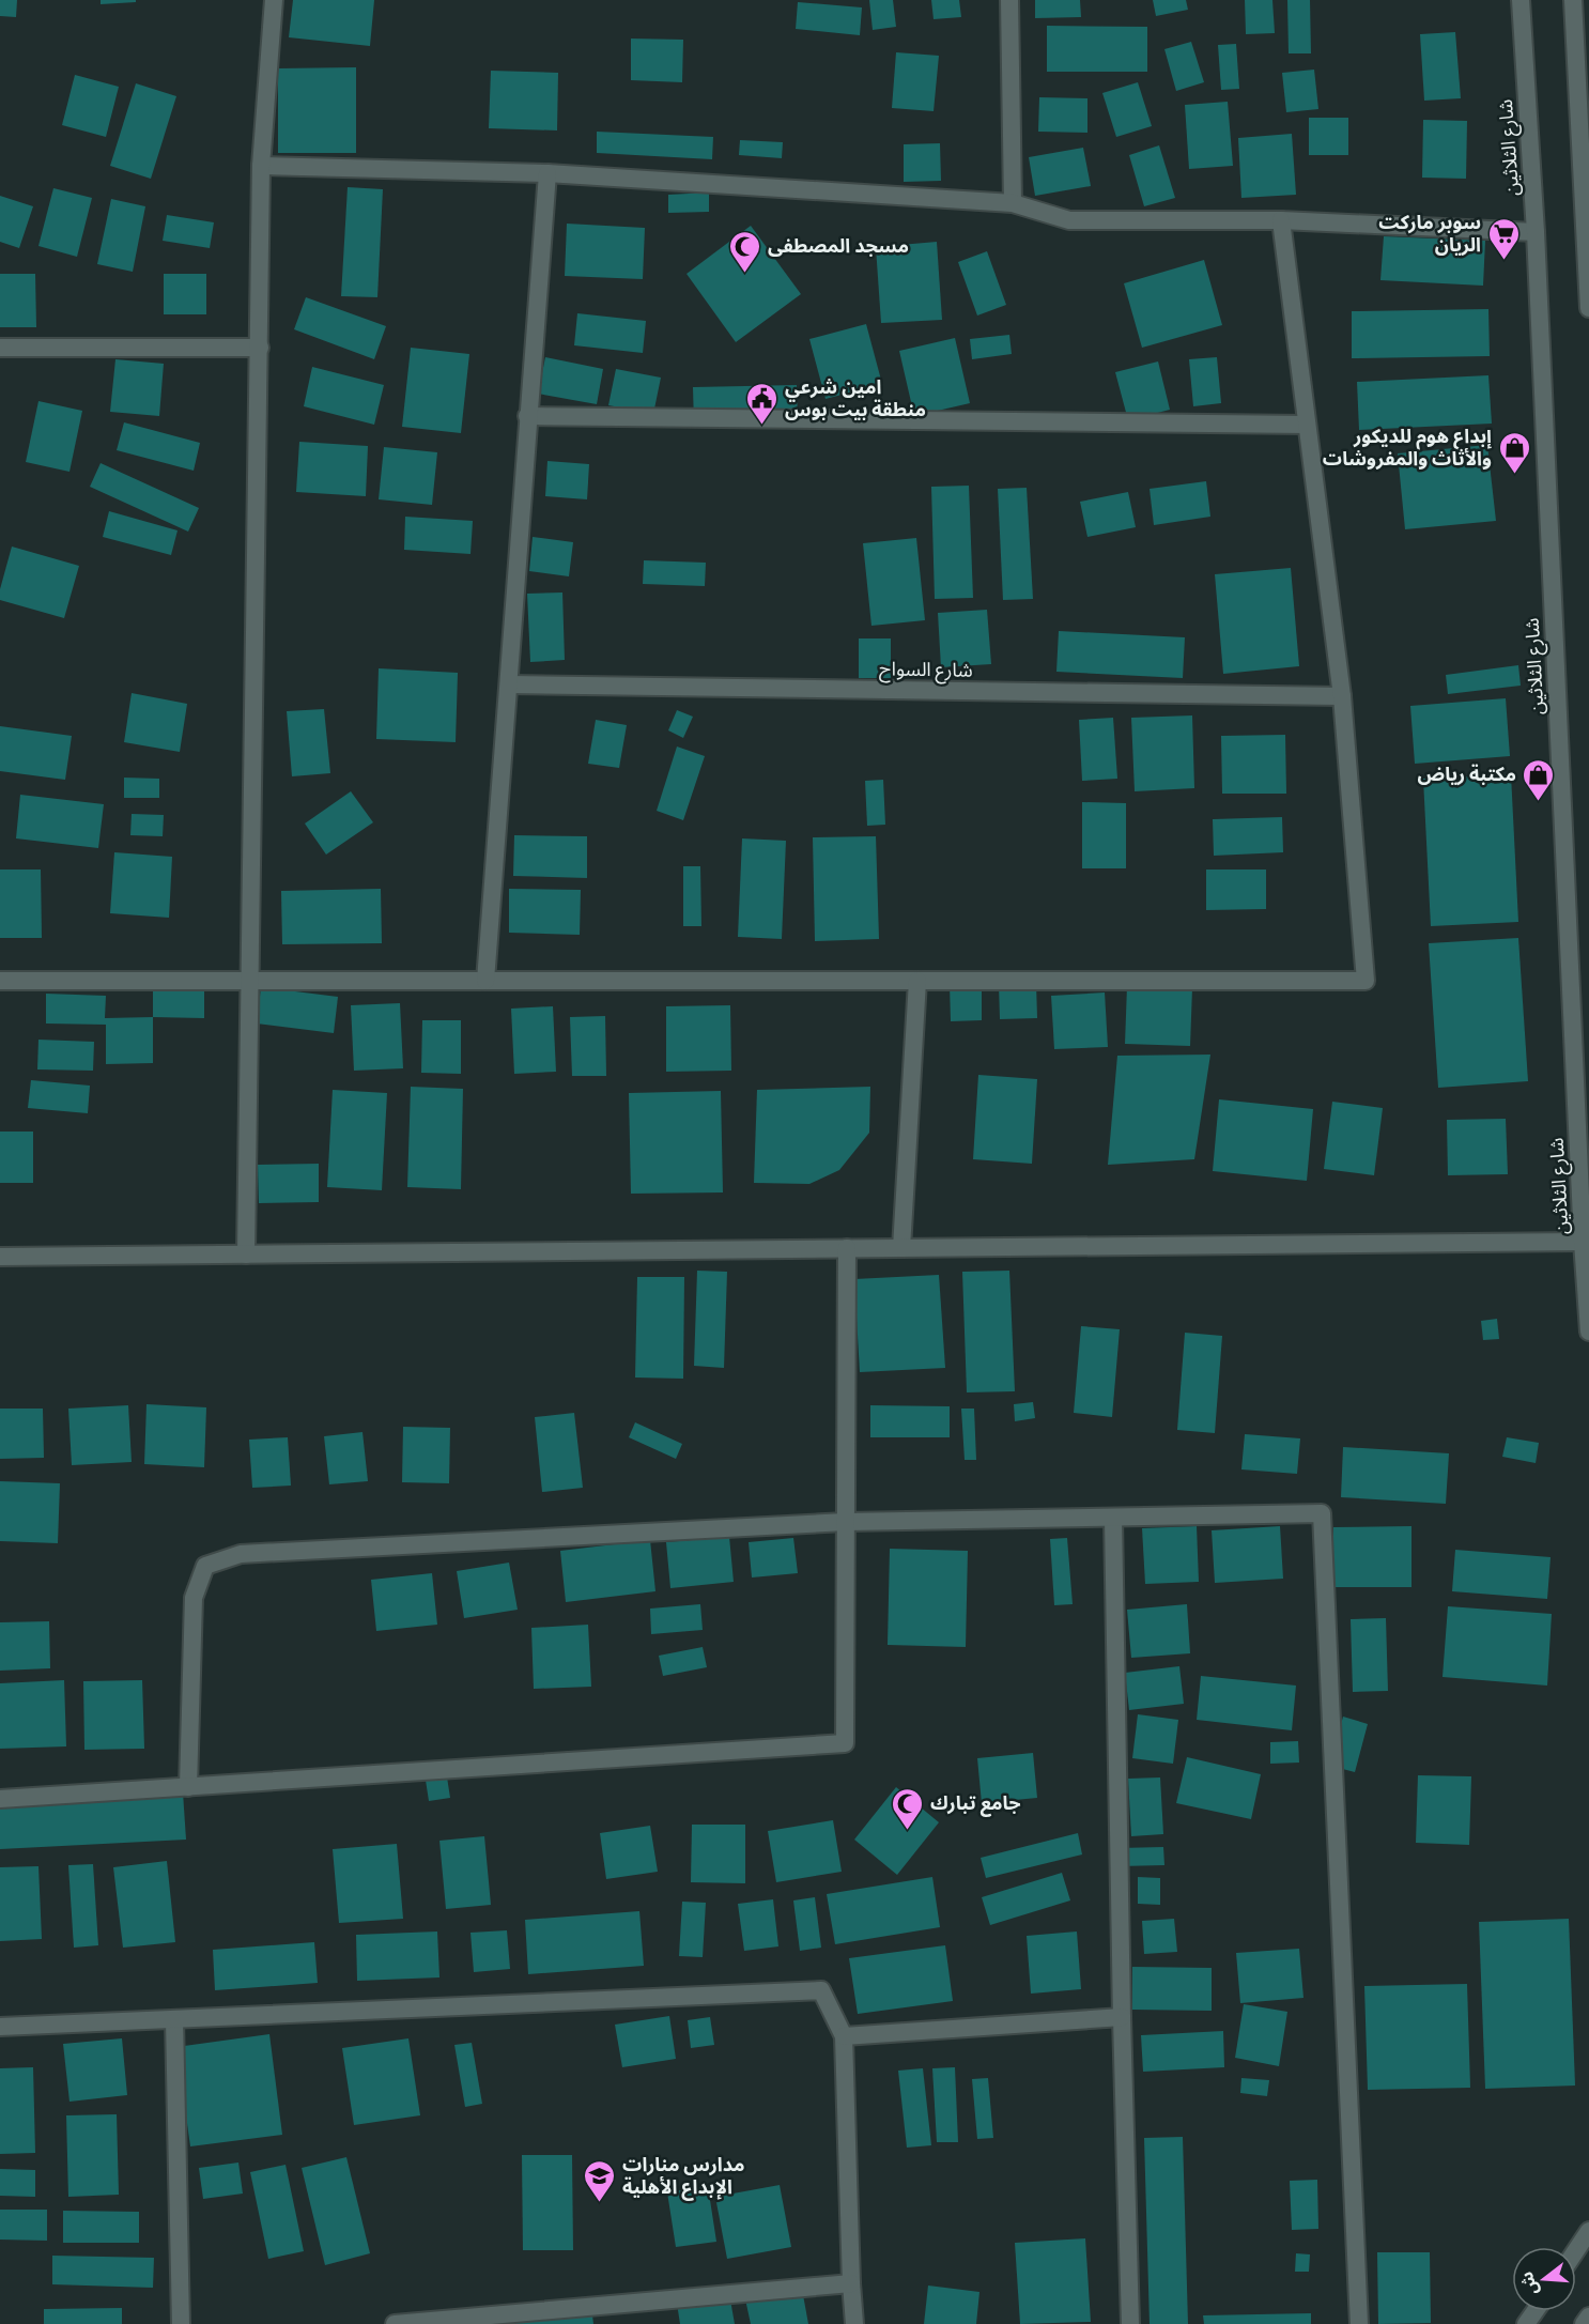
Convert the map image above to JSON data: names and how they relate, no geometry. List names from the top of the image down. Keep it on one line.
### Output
{"streets":{"street":["شارع الثلاثين","شارع السواح"]},"places":{"supermarket":["سوبر ماركت الريان"],"mosque":["مسجد المصطفى","جامع تبارك"],"public building":["امين شرعي منطقة بيت بوس"],"shop":["إبداع هوم للديكور والأثاث والمفروشات","مكتبة رياض"],"school or university":["مدارس منارات الإبداع الأهلية"]},"north":"left"}
